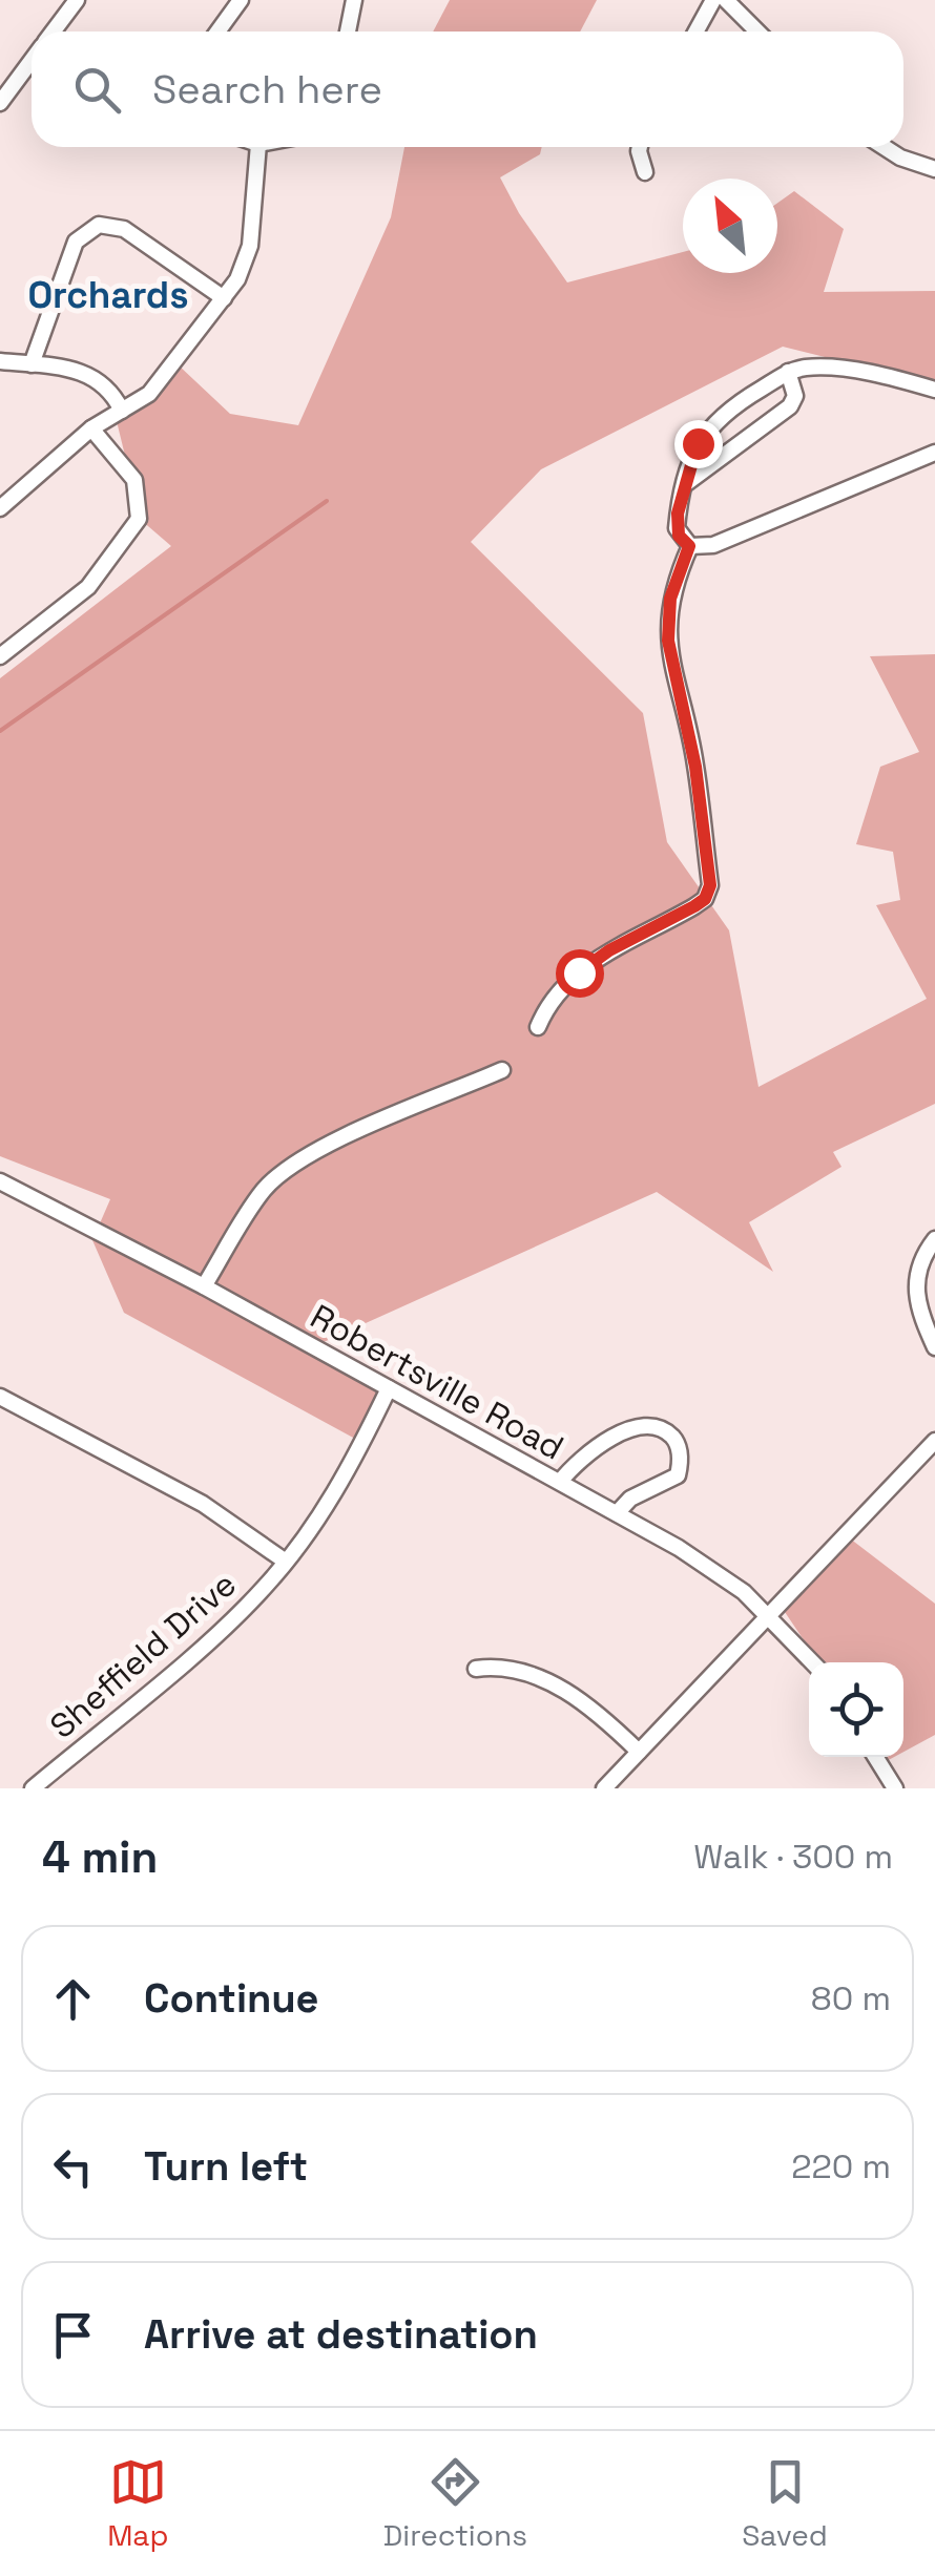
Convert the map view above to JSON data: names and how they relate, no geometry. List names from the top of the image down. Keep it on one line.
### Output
{"streets":{"street":["Robertsville Road","Sheffield Drive"]},"crossings":[["Robertsville Road","Sheffield Drive"]],"districts":["Orchards"],"north":"top left","page":{"search":"Search here","heading":["4 min","Walk · 300 m"],"list":[["Continue","80 m"],["Turn left","220 m"],"Arrive at destination"],"nav":["Map","Directions","Saved"]}}
